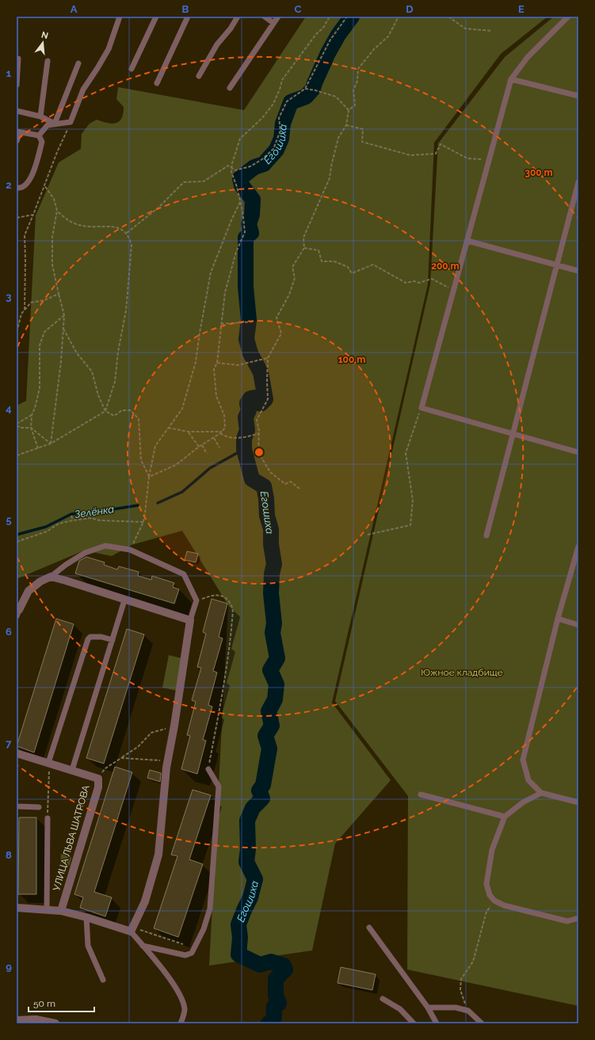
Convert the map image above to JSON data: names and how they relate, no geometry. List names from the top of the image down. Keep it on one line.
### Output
{"streets":{"street":["УЛИЦА ЛЬВА ШАТРОВА"]},"water":["Егошиха","Зелёнка"],"parks":["Южное кладбище"],"scale_bar":"50 m","north":"top","grid":{"columns":["A","B","C","D","E"],"rows":["1","2","3","4","5","6","7","8","9"]},"rings":["300 m","200 m","100 m"]}
